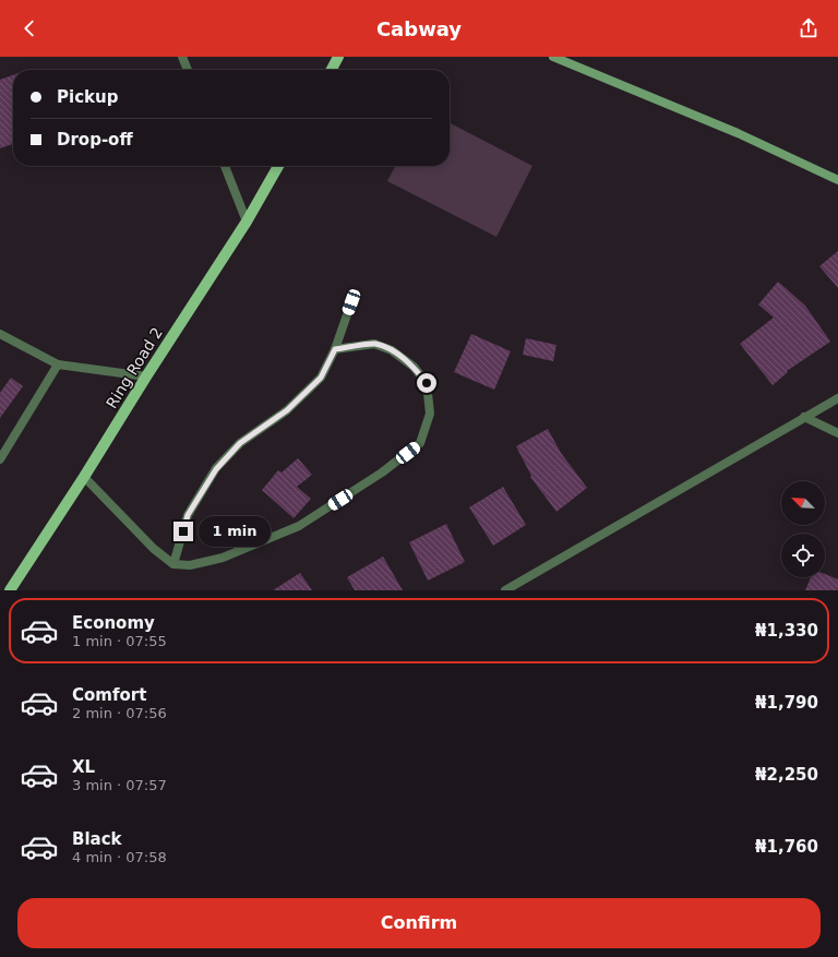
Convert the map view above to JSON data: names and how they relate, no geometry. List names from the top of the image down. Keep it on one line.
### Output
{"streets":{"main road":["Ring Road 2"]},"north":"top left","page":{"header":"Cabway","banner":["Pickup","Drop-off"],"bubble":"1 min","list":[{"name":"Economy","note":"1 min · 07:55","value":"₦1,330"},{"name":"Comfort","note":"2 min · 07:56","value":"₦1,790"},{"name":"XL","note":"3 min · 07:57","value":"₦2,250"},{"name":"Black","note":"4 min · 07:58","value":"₦1,760"}],"buttons":"Confirm"}}
